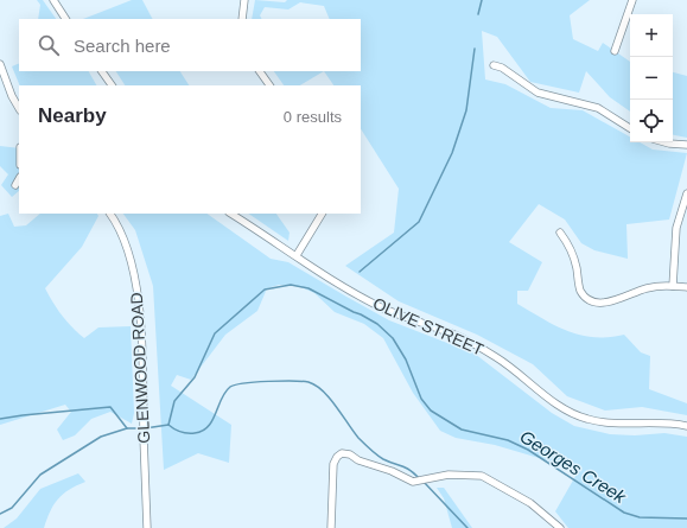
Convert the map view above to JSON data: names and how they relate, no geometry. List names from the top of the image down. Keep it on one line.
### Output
{"streets":{"street":["OLIVE STREET","GLENWOOD ROAD"]},"water":["Georges Creek"],"page":{"map_buttons":["+","−"],"search":"Search here","heading":["Nearby","0 results"]}}
